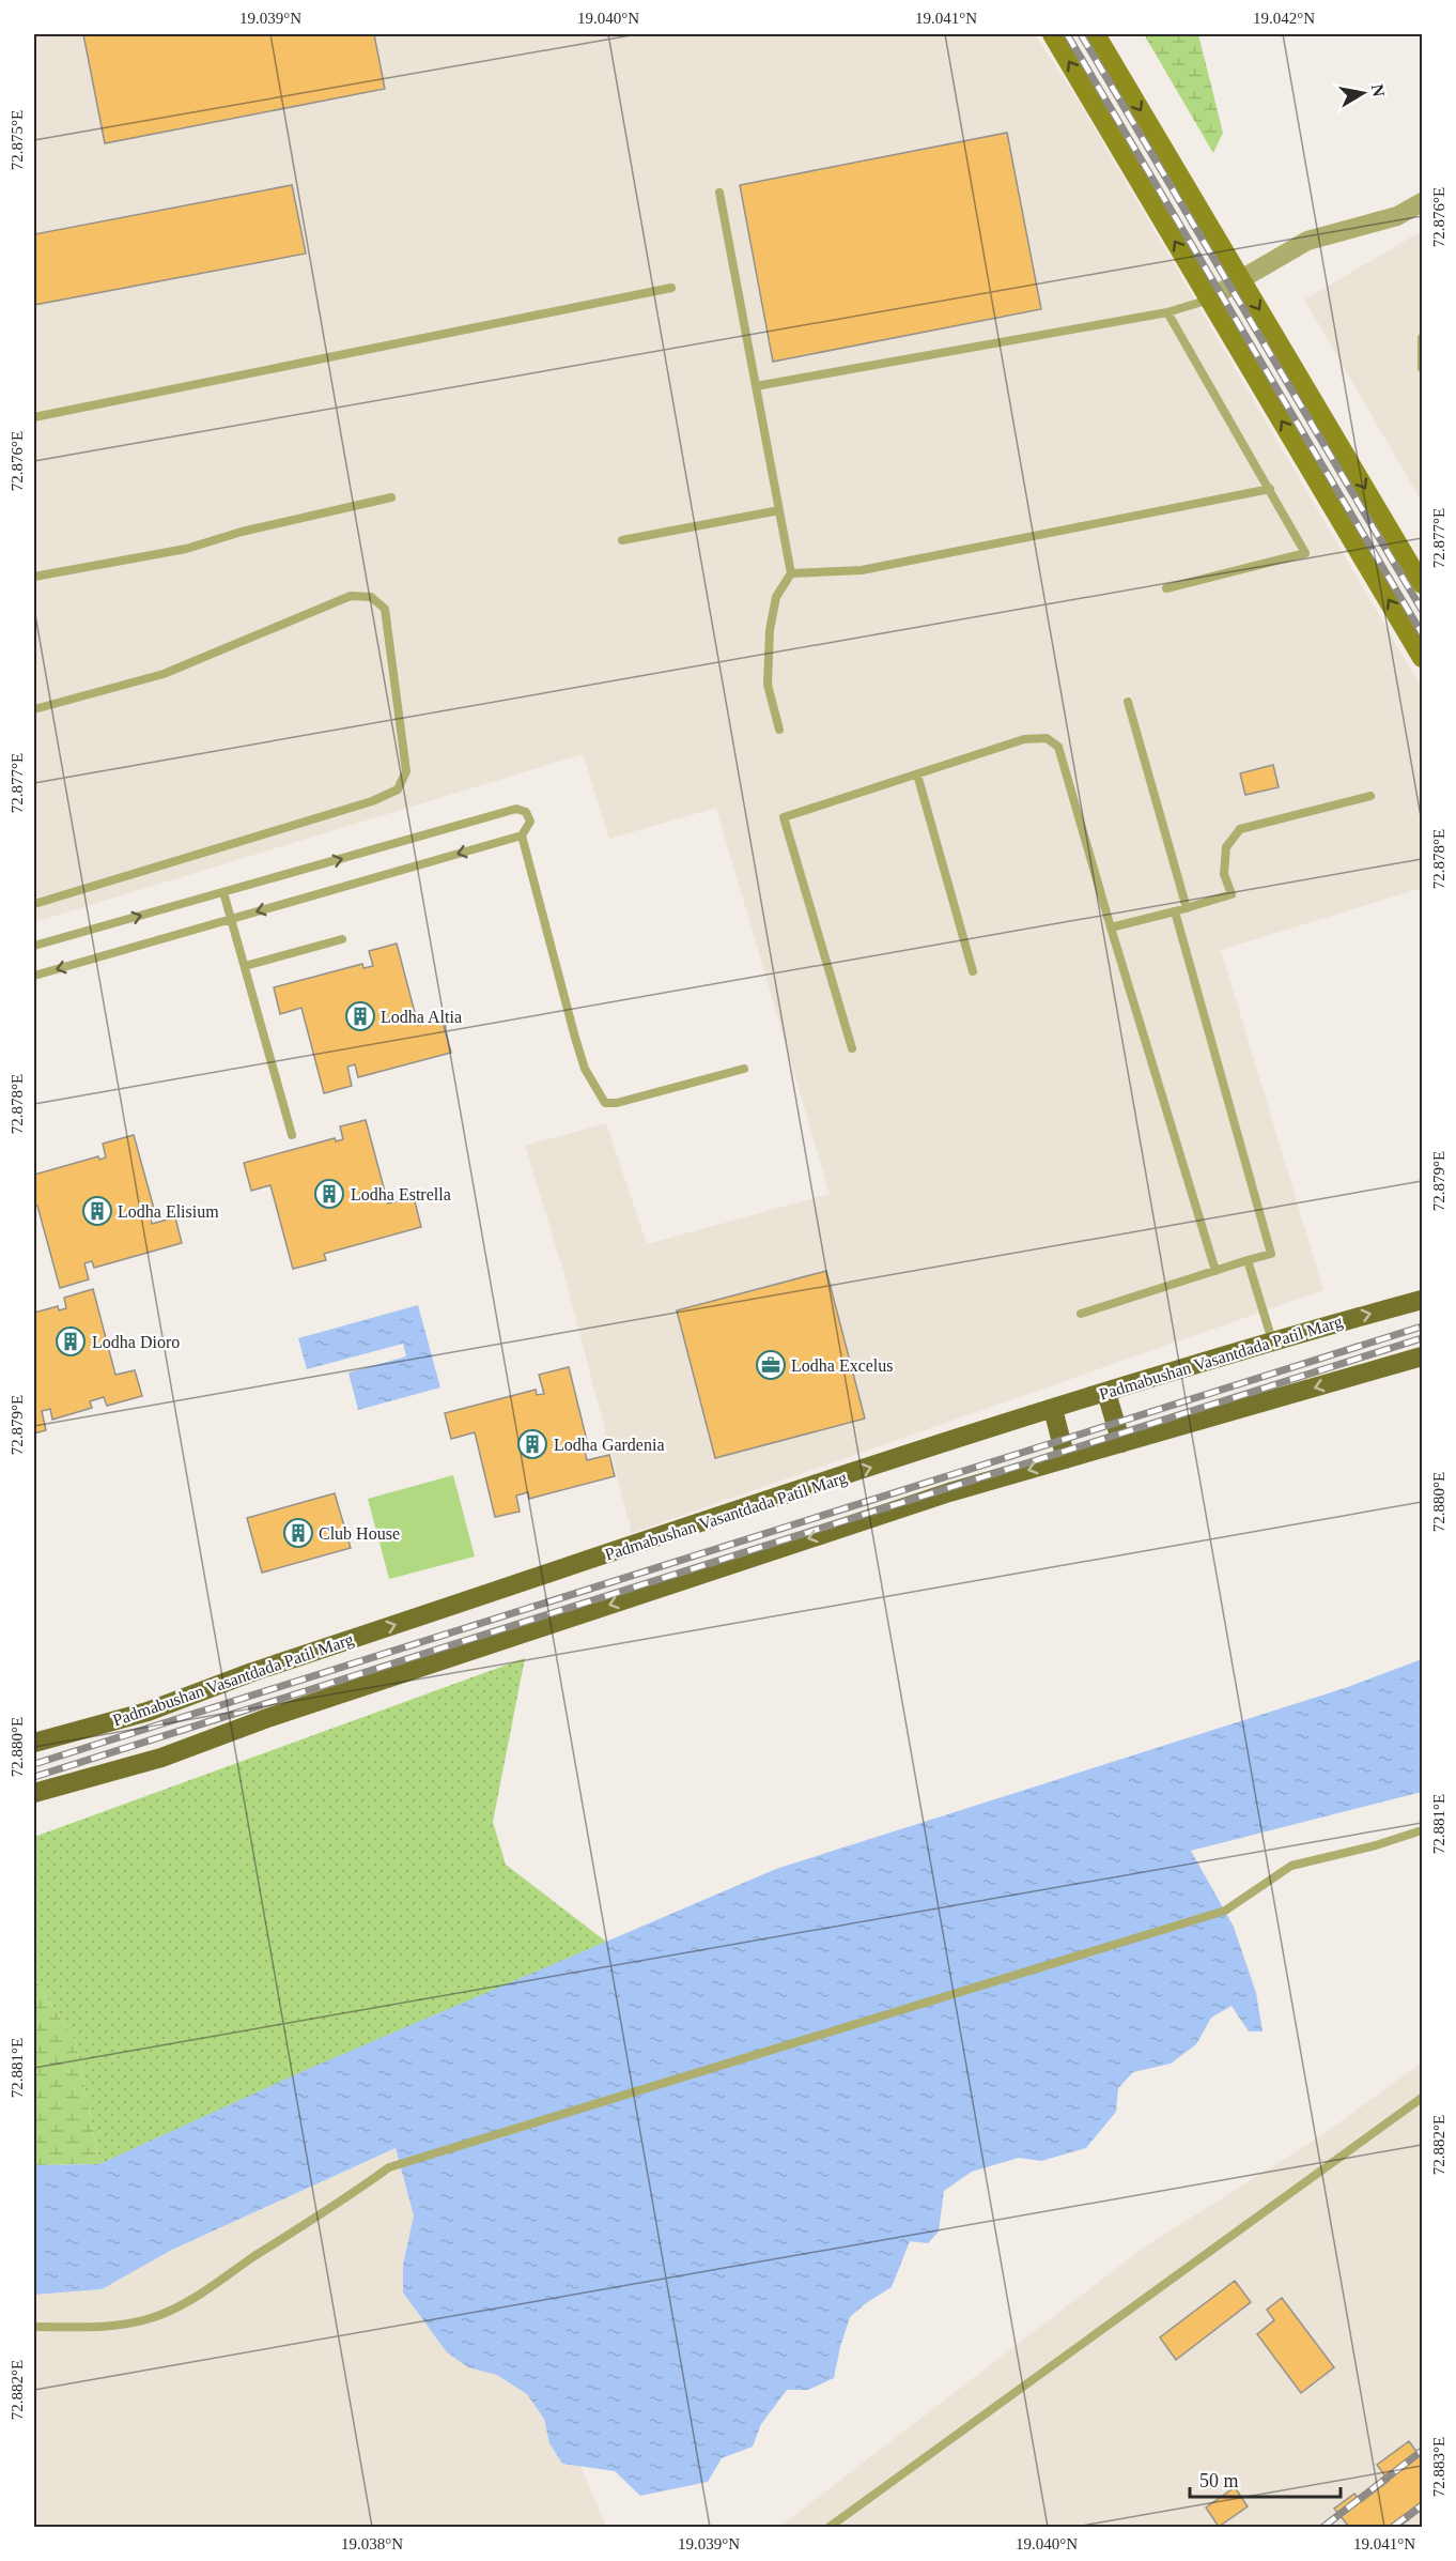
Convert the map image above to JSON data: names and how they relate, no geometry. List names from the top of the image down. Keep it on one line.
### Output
{"streets":{"main road":["Padmabushan Vasantdada Patil Marg"]},"places":{"building":["Lodha Altia","Lodha Estrella","Lodha Elisium","Lodha Dioro","Lodha Gardenia","Club House"],"office":["Lodha Excelus"]},"scale_bar":"50 m","north":"right","coordinates":["19.039°N","19.040°N","19.041°N","19.042°N","72.875°E","72.876°E","72.877°E","72.878°E","72.879°E","72.880°E","72.881°E","72.882°E","72.883°E","19.038°N"]}
